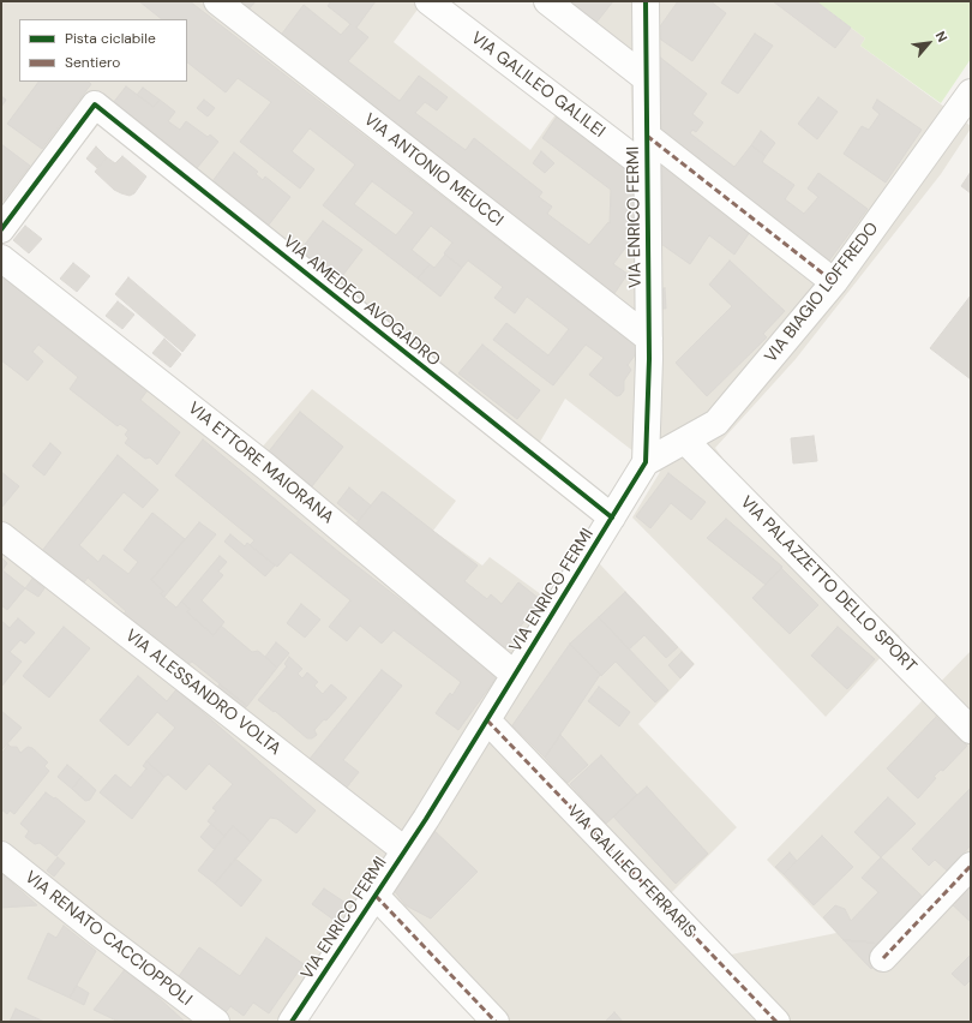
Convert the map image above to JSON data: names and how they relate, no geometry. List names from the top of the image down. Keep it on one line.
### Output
{"streets":{"street":["VIA GALILEO GALILEI","VIA ANTONIO MEUCCI","VIA ENRICO FERMI","VIA BIAGIO LOFFREDO","VIA AMEDEO AVOGADRO","VIA ETTORE MAIORANA","VIA PALAZZETTO DELLO SPORT","VIA ALESSANDRO VOLTA","VIA GALILEO FERRARIS","VIA RENATO CACCIOPPOLI"]},"crossings":[["VIA GALILEO GALILEI","VIA ENRICO FERMI"],["VIA ANTONIO MEUCCI","VIA ENRICO FERMI"],["VIA ENRICO FERMI","VIA BIAGIO LOFFREDO"],["VIA ENRICO FERMI","VIA AMEDEO AVOGADRO"],["VIA ENRICO FERMI","VIA ETTORE MAIORANA"],["VIA ENRICO FERMI","VIA ALESSANDRO VOLTA"],["VIA ENRICO FERMI","VIA GALILEO FERRARIS"],["VIA BIAGIO LOFFREDO","VIA PALAZZETTO DELLO SPORT"]],"legend":["Pista ciclabile","Sentiero"],"north":"top right"}
